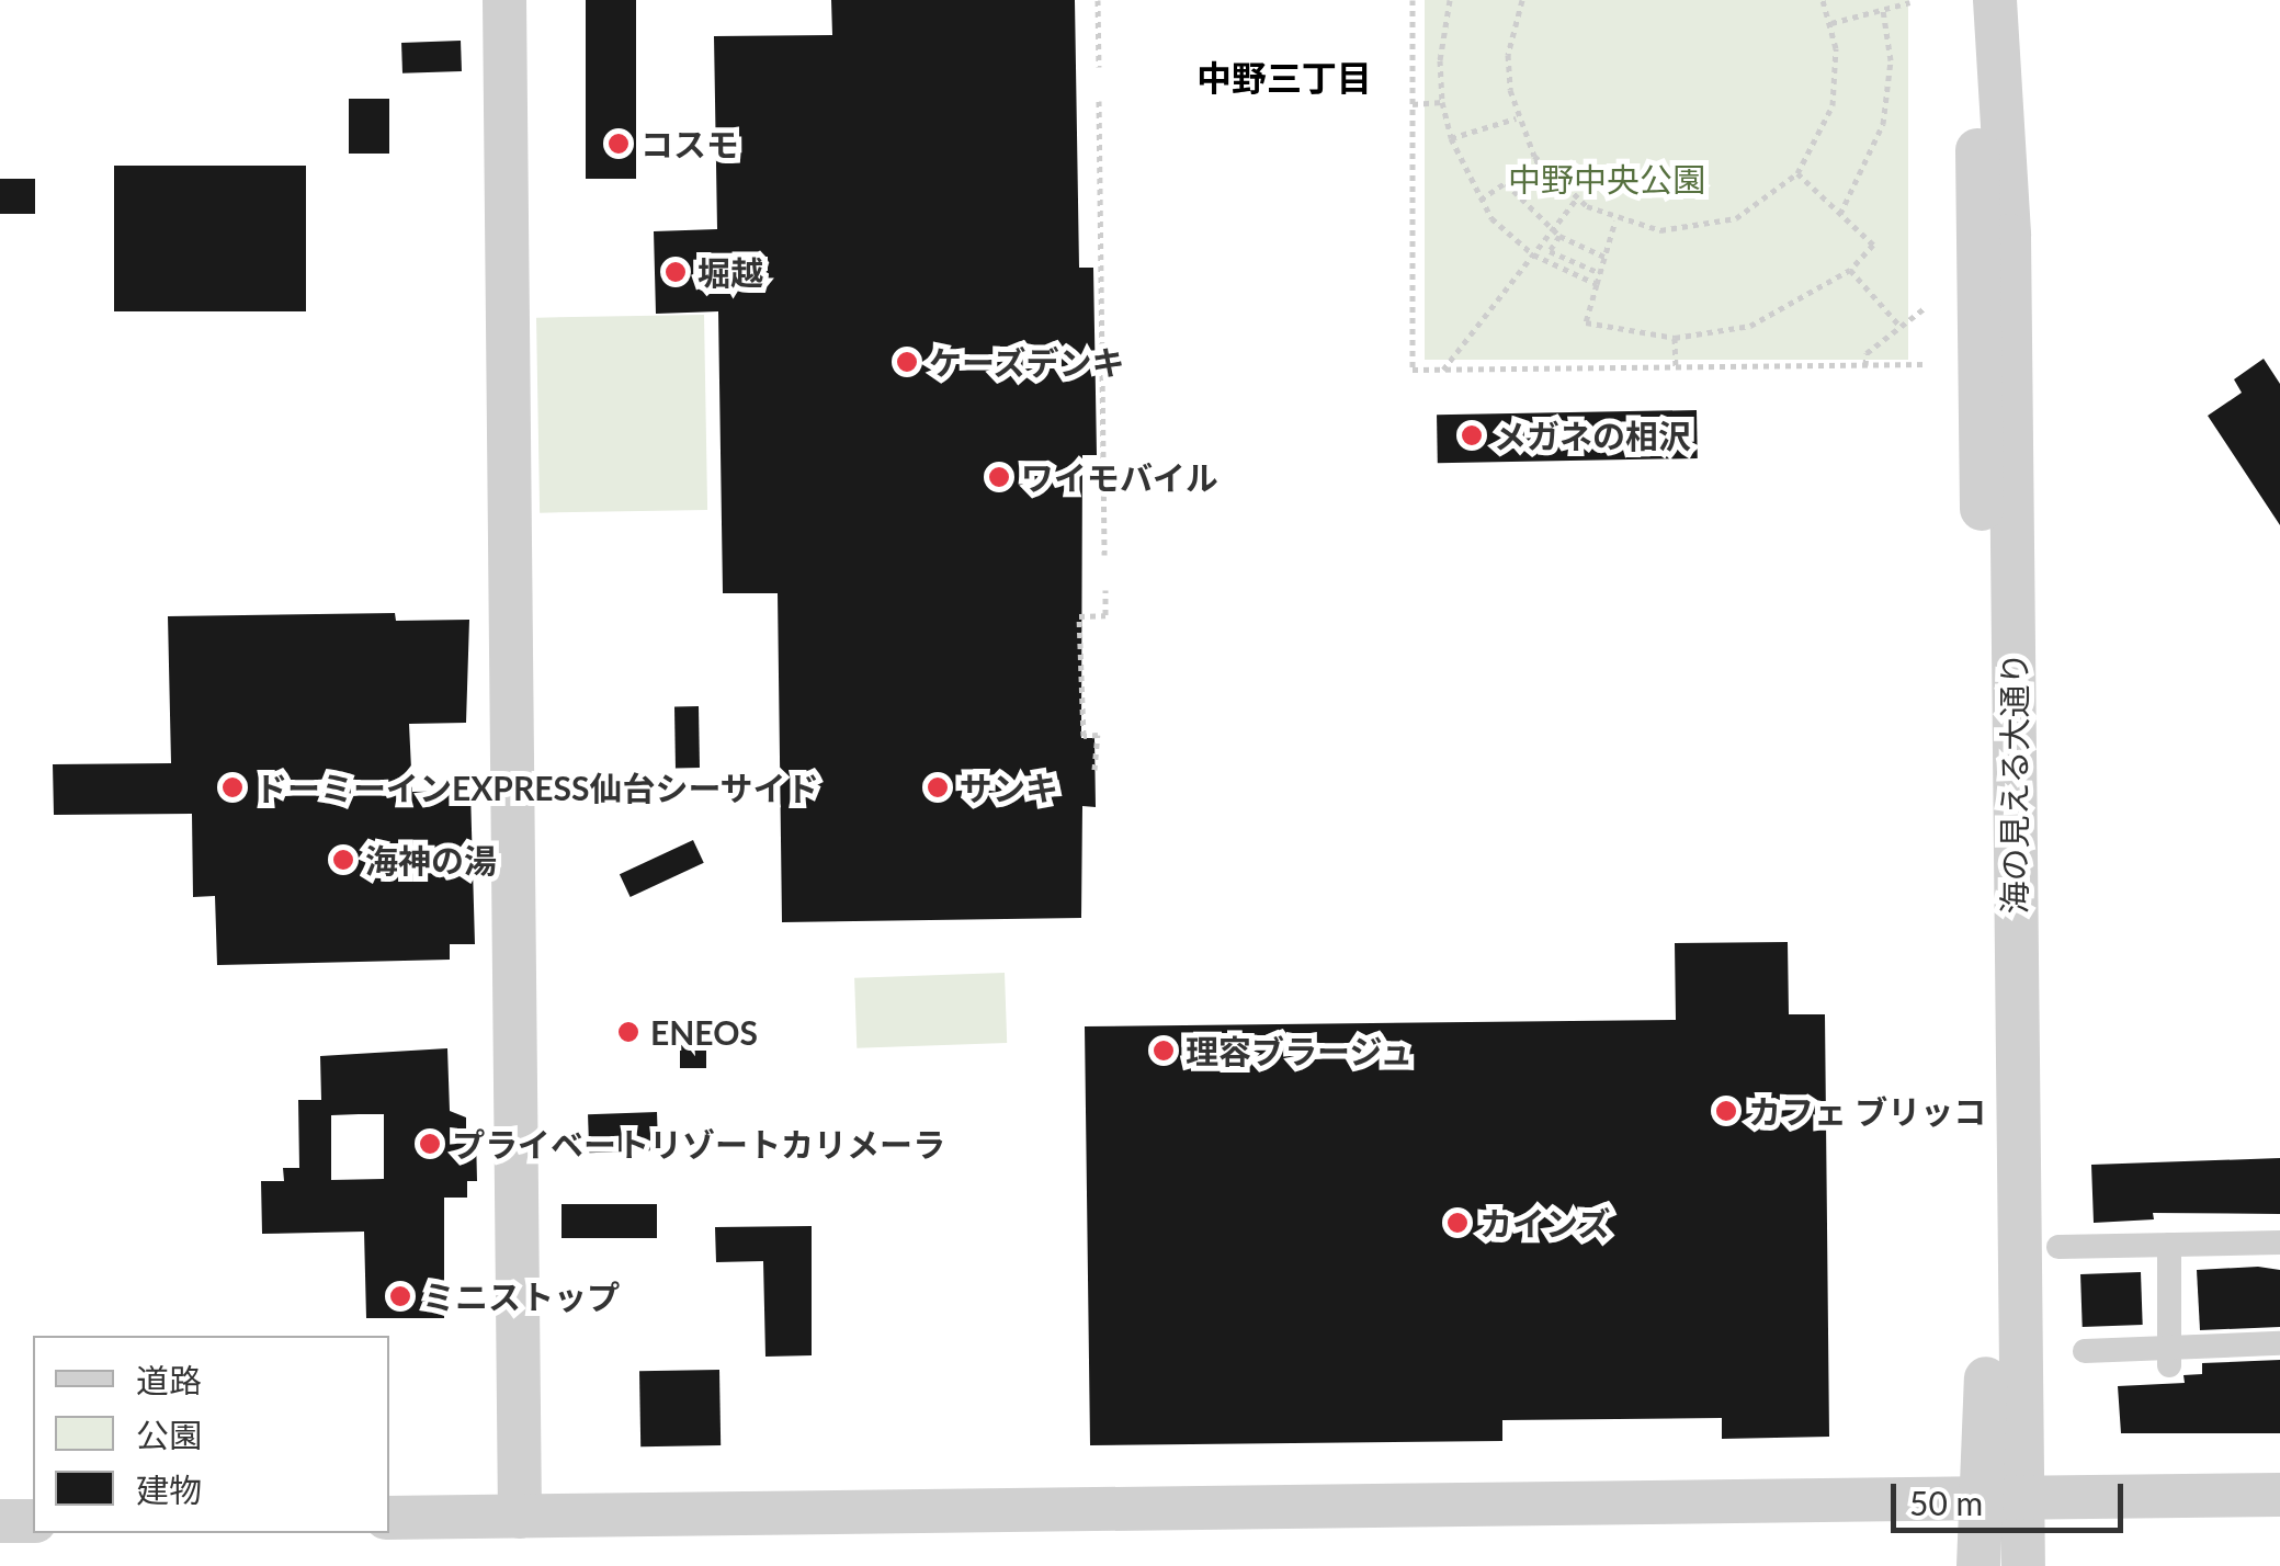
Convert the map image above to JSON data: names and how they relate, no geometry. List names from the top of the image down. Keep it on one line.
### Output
{"streets":{"street":["海の見える大通り"]},"districts":["中野三丁目"],"parks":["中野中央公園"],"places":["コスモ","堀越","ケーズデンキ","メガネの相沢","ワイモバイル","ドーミーインEXPRESS仙台シーサイド","サンキ","海神の湯","ENEOS","理容ブラージュ","カフェ ブリッコ","プライベートリゾートカリメーラ","カインズ","ミニストップ"],"legend":["道路","公園","建物"],"scale_bar":"50 m"}
